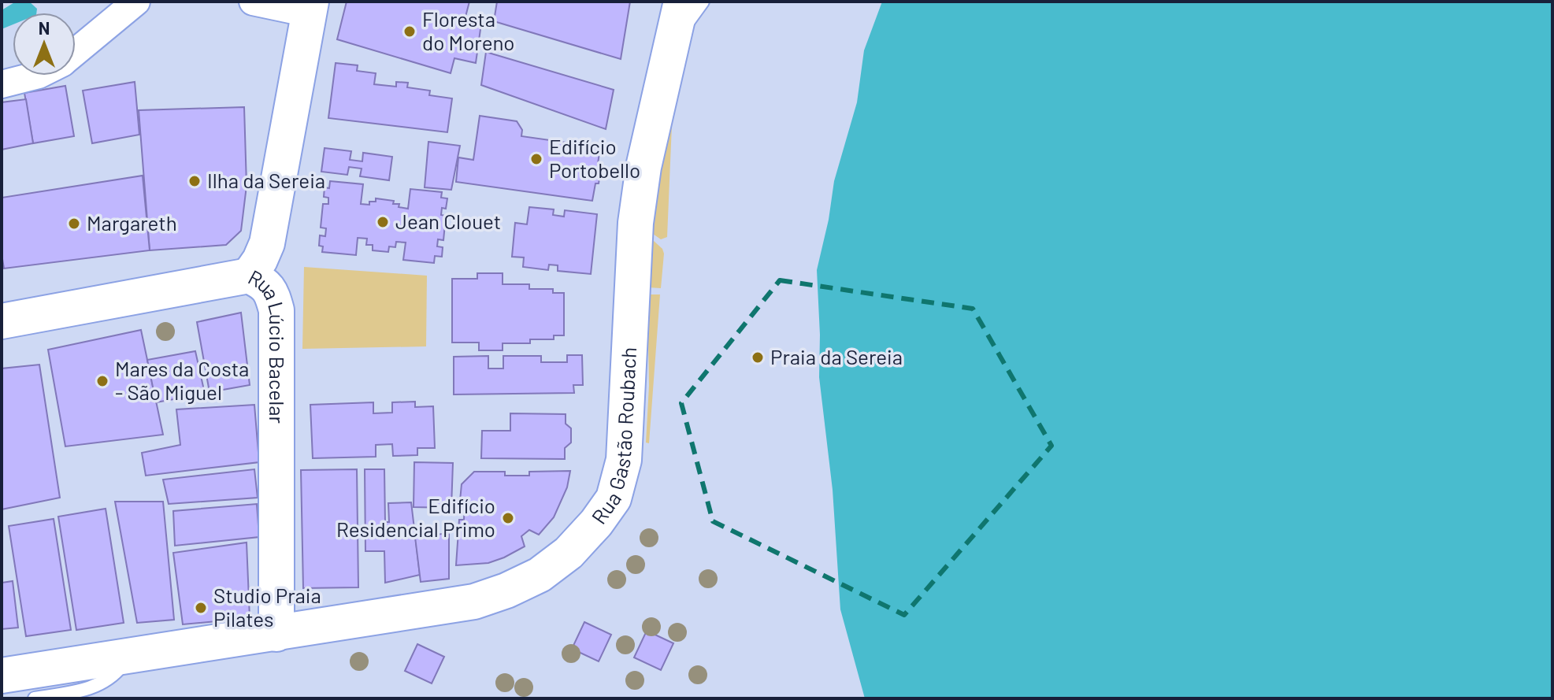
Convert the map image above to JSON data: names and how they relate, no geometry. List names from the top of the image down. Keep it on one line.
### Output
{"streets":{"street":["Rua Lúcio Bacelar","Rua Gastão Roubach"]},"crossings":[["Rua Lúcio Bacelar","Rua Gastão Roubach"]],"places":["Floresta do Moreno","Edifício Portobello","Ilha da Sereia","Jean Clouet","Margareth","Praia da Sereia","Mares da Costa - São Miguel","Edifício Residencial Primo","Studio Praia Pilates"],"north":"top"}
